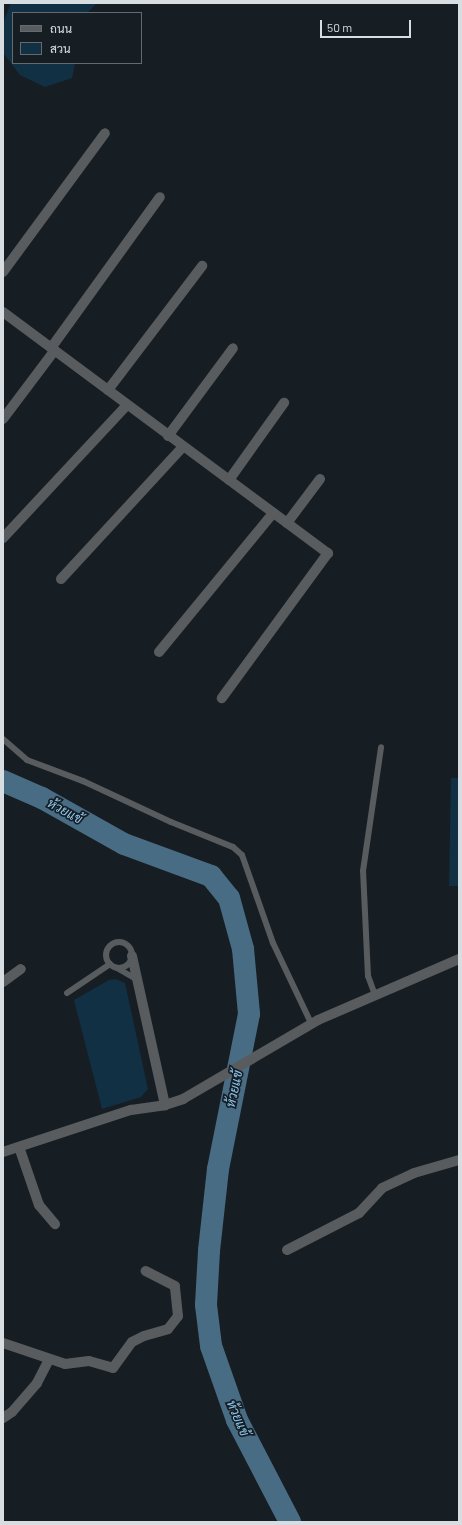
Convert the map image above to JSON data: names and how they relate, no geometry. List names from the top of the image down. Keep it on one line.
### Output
{"water":["ห้วยแข้"],"legend":["ถนน","สวน"],"scale_bar":"50 m"}
